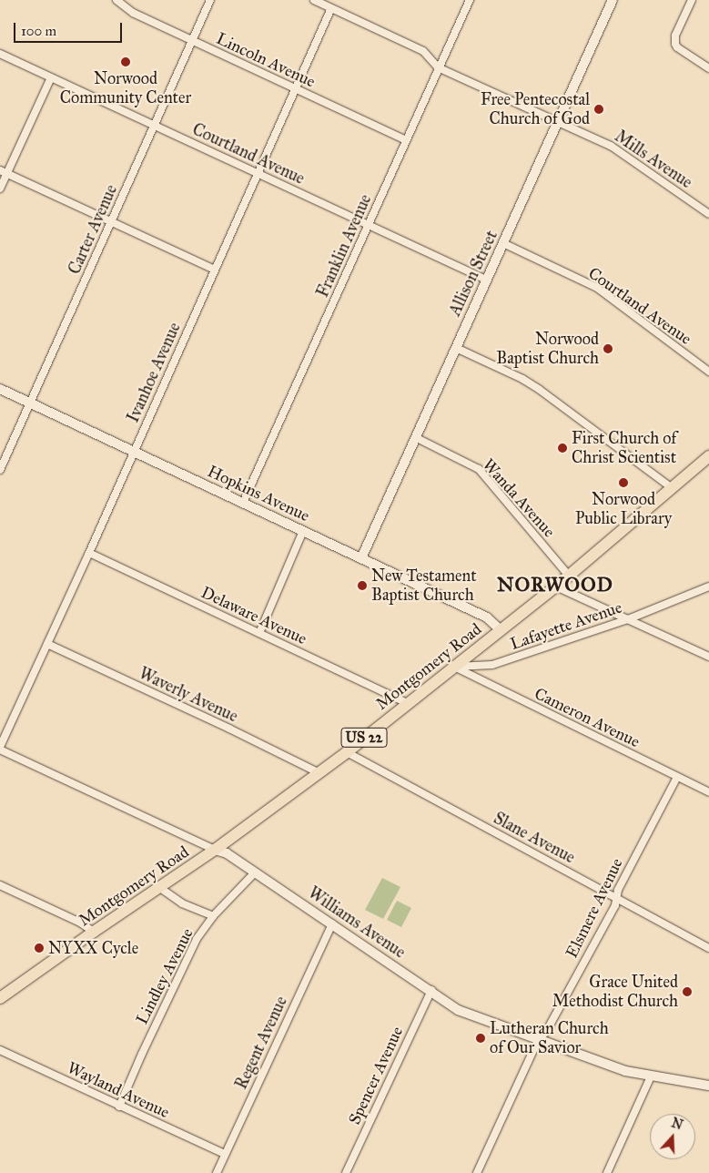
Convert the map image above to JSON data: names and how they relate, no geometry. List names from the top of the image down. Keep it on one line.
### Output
{"streets":{"main road":["Montgomery Road","US 22"],"street":["Lincoln Avenue","Courtland Avenue","Mills Avenue","Carter Avenue","Franklin Avenue","Allison Street","Ivanhoe Avenue","Hopkins Avenue","Wanda Avenue","Delaware Avenue","Lafayette Avenue","Waverly Avenue","Cameron Avenue","Slane Avenue","Elsmere Avenue","Williams Avenue","Lindley Avenue","Regent Avenue","Spencer Avenue","Wayland Avenue"]},"crossings":[["Lincoln Avenue","Carter Avenue"],["Lincoln Avenue","Franklin Avenue"],["Lincoln Avenue","Ivanhoe Avenue"],["Courtland Avenue","Carter Avenue"],["Courtland Avenue","Franklin Avenue"],["Courtland Avenue","Allison Street"],["Courtland Avenue","Ivanhoe Avenue"],["Mills Avenue","Franklin Avenue"],["Mills Avenue","Allison Street"],["Mills Avenue","Ivanhoe Avenue"],["Carter Avenue","Hopkins Avenue"],["Franklin Avenue","Hopkins Avenue"],["Allison Street","Hopkins Avenue"],["Allison Street","Wanda Avenue"],["Ivanhoe Avenue","Hopkins Avenue"],["Ivanhoe Avenue","Delaware Avenue"],["Ivanhoe Avenue","Waverly Avenue"],["Ivanhoe Avenue","Williams Avenue"],["Hopkins Avenue","Montgomery Road"],["Wanda Avenue","Montgomery Road"],["Delaware Avenue","Montgomery Road"],["Lafayette Avenue","Montgomery Road"],["Lafayette Avenue","Cameron Avenue"],["Montgomery Road","Waverly Avenue"],["Montgomery Road","Cameron Avenue"],["Montgomery Road","Slane Avenue"],["Montgomery Road","Williams Avenue"],["Cameron Avenue","Elsmere Avenue"],["Slane Avenue","Elsmere Avenue"],["Elsmere Avenue","Williams Avenue"],["Williams Avenue","Lindley Avenue"],["Williams Avenue","Regent Avenue"],["Williams Avenue","Spencer Avenue"],["Lindley Avenue","Wayland Avenue"],["Regent Avenue","Wayland Avenue"]],"districts":["NORWOOD"],"places":["Norwood Community Center","Free Pentecostal Church of God","Norwood Baptist Church","First Church of Christ Scientist","Norwood Public Library","New Testament Baptist Church","NYXX Cycle","Grace United Methodist Church","Lutheran Church of Our Savior"],"scale_bar":"100 m","north":"top"}
